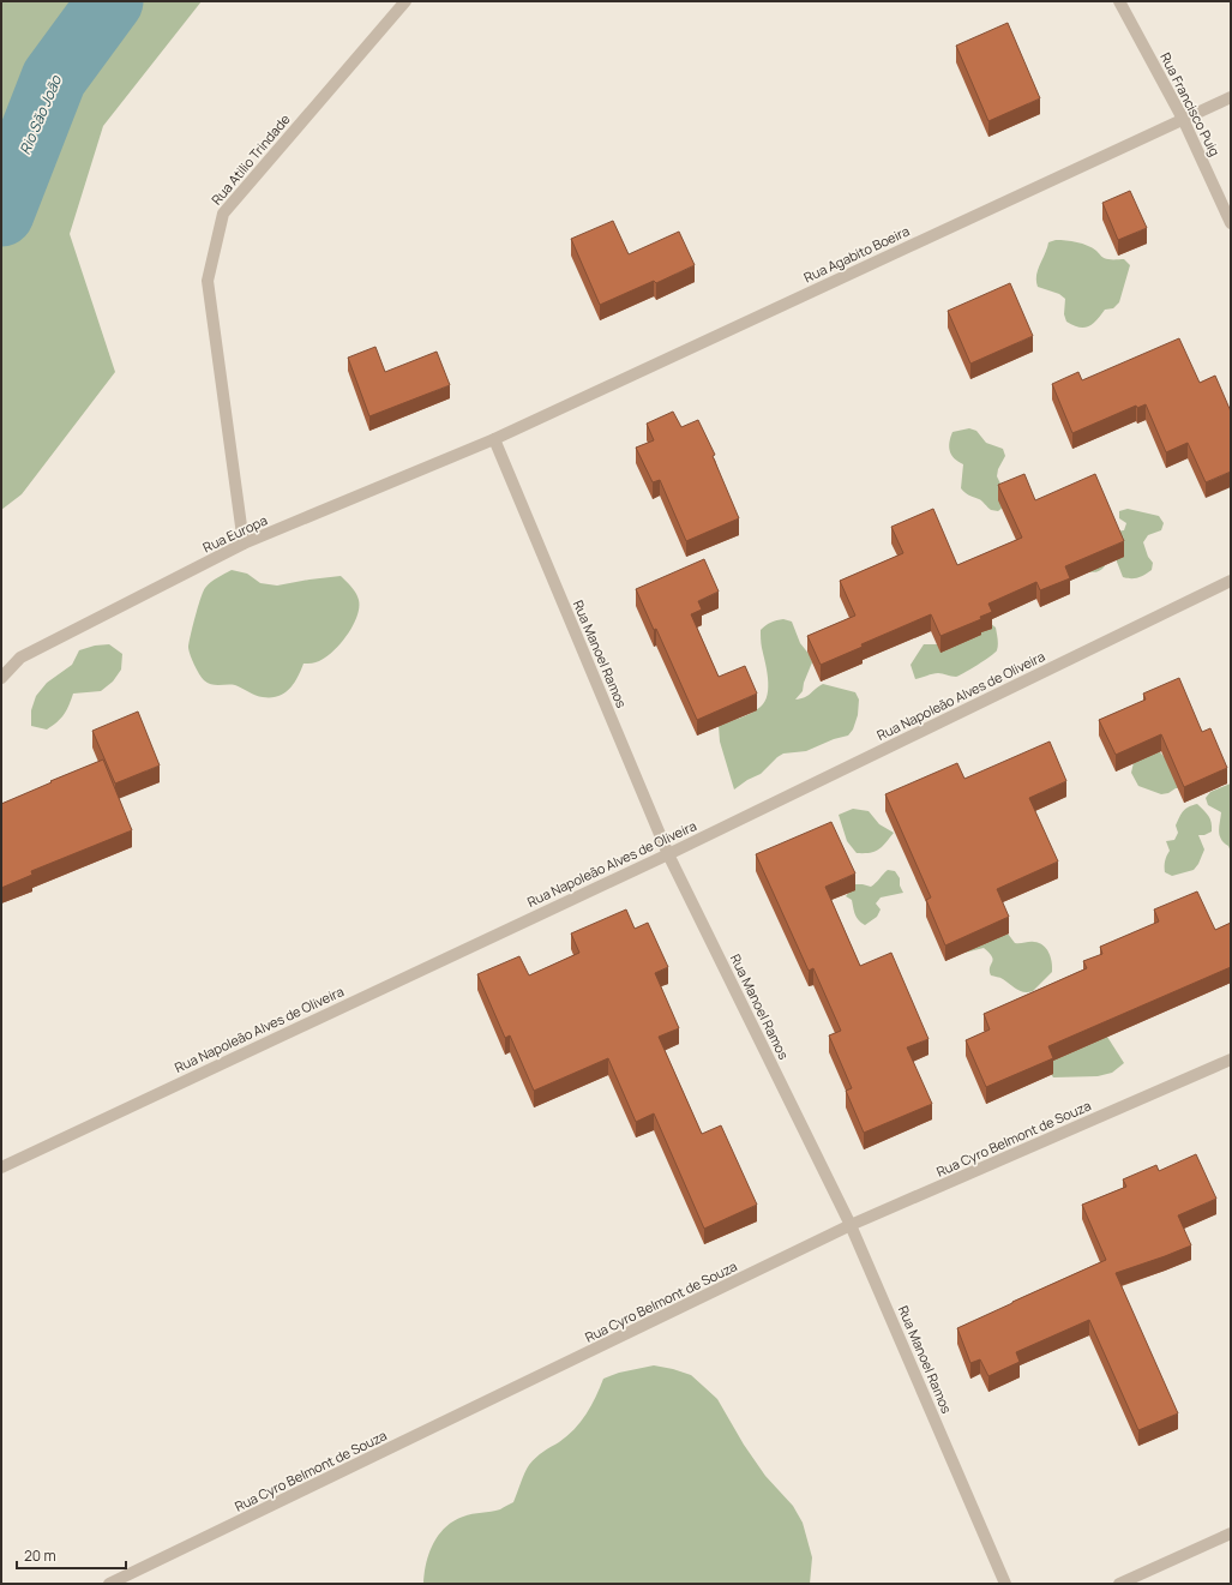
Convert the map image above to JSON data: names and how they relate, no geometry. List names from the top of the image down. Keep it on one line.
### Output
{"streets":{"street":["Rua Francisco Puig","Rua Atilio Trindade","Rua Agabito Boeira","Rua Europa","Rua Manoel Ramos","Rua Napoleão Alves de Oliveira","Rua Cyro Belmont de Souza"]},"crossings":[["Rua Francisco Puig","Rua Agabito Boeira"],["Rua Atilio Trindade","Rua Europa"],["Rua Agabito Boeira","Rua Europa"],["Rua Agabito Boeira","Rua Manoel Ramos"],["Rua Europa","Rua Manoel Ramos"],["Rua Manoel Ramos","Rua Napoleão Alves de Oliveira"],["Rua Manoel Ramos","Rua Cyro Belmont de Souza"]],"water":["Rio São João"],"scale_bar":"20 m"}
